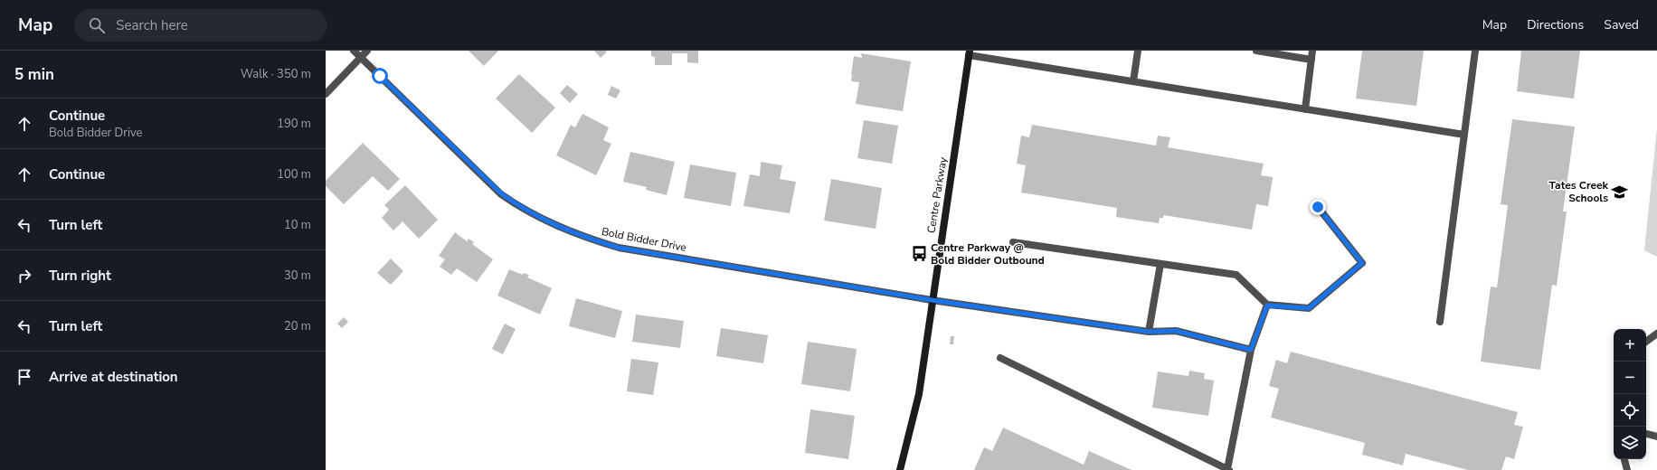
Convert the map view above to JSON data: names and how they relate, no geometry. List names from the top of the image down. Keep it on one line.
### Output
{"streets":{"street":["Centre Parkway","Bold Bidder Drive"]},"crossings":[["Centre Parkway","Bold Bidder Drive"]],"places":{"school or university":["Tates Creek Schools"],"bus stop":["Centre Parkway @ Bold Bidder Outbound"]},"page":{"header":"Map","search":"Search here","nav":["Map","Directions","Saved"],"heading":["5 min","Walk · 350 m"],"list":[["Continue","Bold Bidder Drive","190 m"],["Continue","100 m"],["Turn left","10 m"],["Turn right","30 m"],["Turn left","20 m"],"Arrive at destination"],"map_buttons":["+","−"]}}
